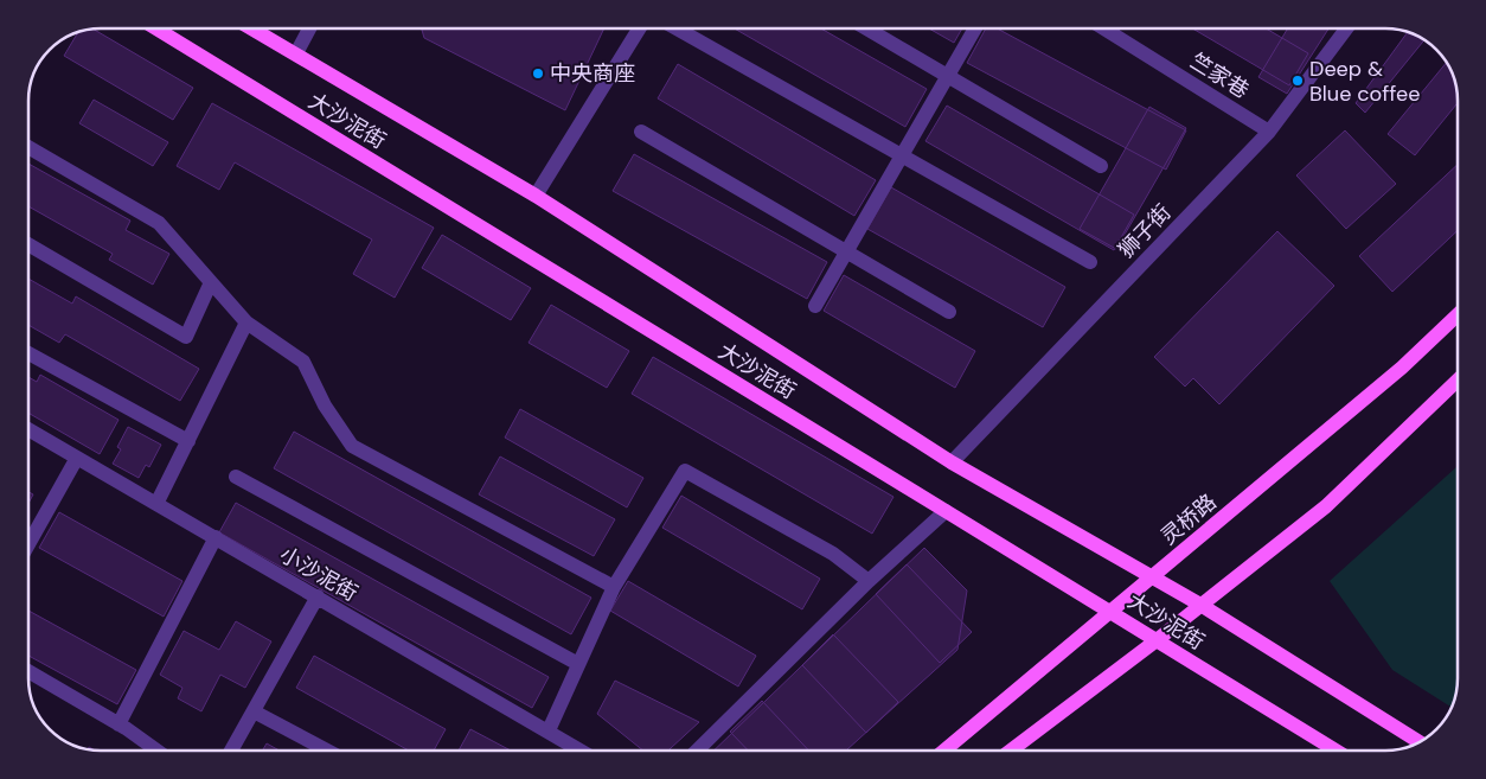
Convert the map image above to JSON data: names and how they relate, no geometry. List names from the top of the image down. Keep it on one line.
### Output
{"streets":{"main road":["大沙泥街","灵桥路"],"street":["竺家巷","狮子街","小沙泥街"]},"crossings":[["竺家巷","狮子街"],["大沙泥街","狮子街"],["大沙泥街","灵桥路"]],"places":["中央商座","Deep & Blue coffee"]}
